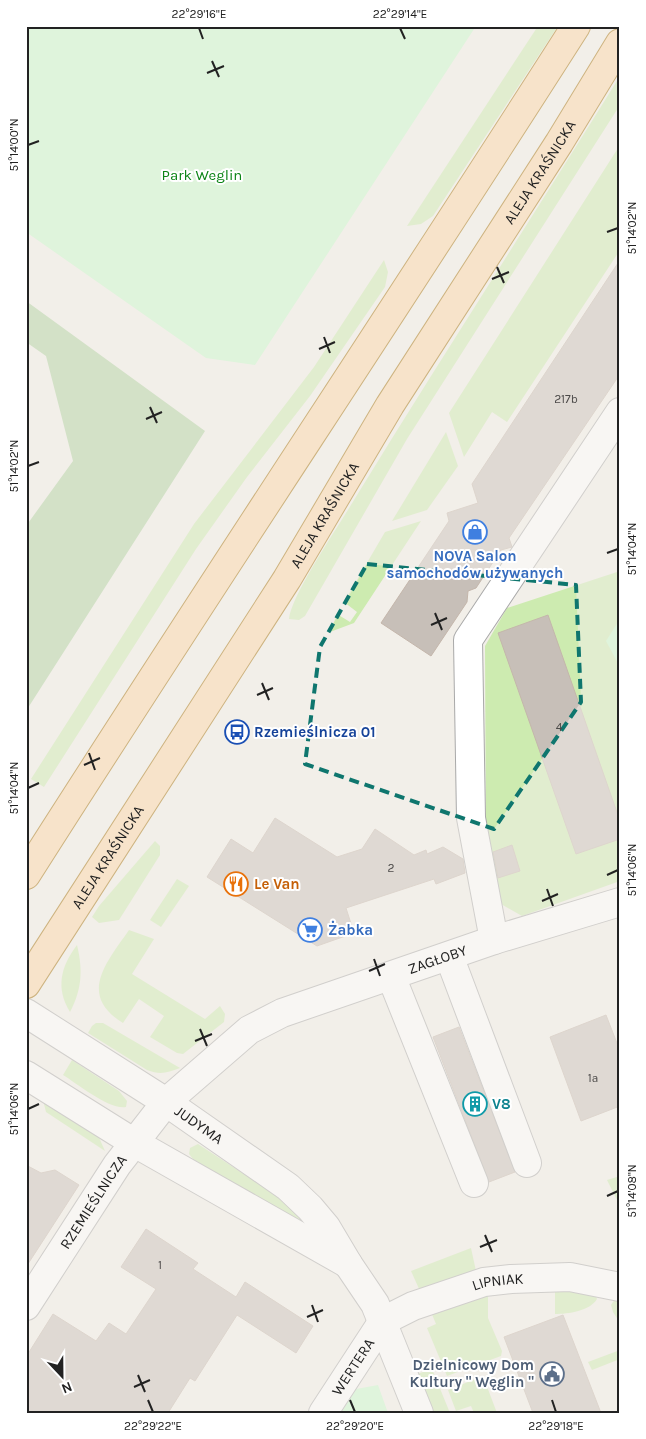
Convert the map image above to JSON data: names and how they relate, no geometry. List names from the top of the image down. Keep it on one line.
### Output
{"streets":{"main road":["ALEJA KRAŚNICKA"],"street":["ZAGŁOBY","JUDYMA","RZEMIEŚLNICZA","LIPNIAK","WERTERA"]},"crossings":[["ZAGŁOBY","JUDYMA"],["ZAGŁOBY","RZEMIEŚLNICZA"],["JUDYMA","RZEMIEŚLNICZA"],["JUDYMA","LIPNIAK"],["JUDYMA","WERTERA"],["LIPNIAK","WERTERA"]],"parks":["Park Weglin"],"places":{"shop":["NOVA Salon samochodów używanych"],"bus stop":["Rzemieślnicza 01"],"restaurant":["Le Van"],"supermarket":["Żabka"],"building":["V8"],"public building":["Dzielnicowy Dom Kultury \" Węglin \""]},"house_numbers":["217b","4","2","1a","1"],"north":"bottom","coordinates":["22°29'16\"E","22°29'14\"E","51°14'00\"N","51°14'02\"N","51°14'04\"N","51°14'06\"N","51°14'08\"N","22°29'22\"E","22°29'20\"E","22°29'18\"E"]}
